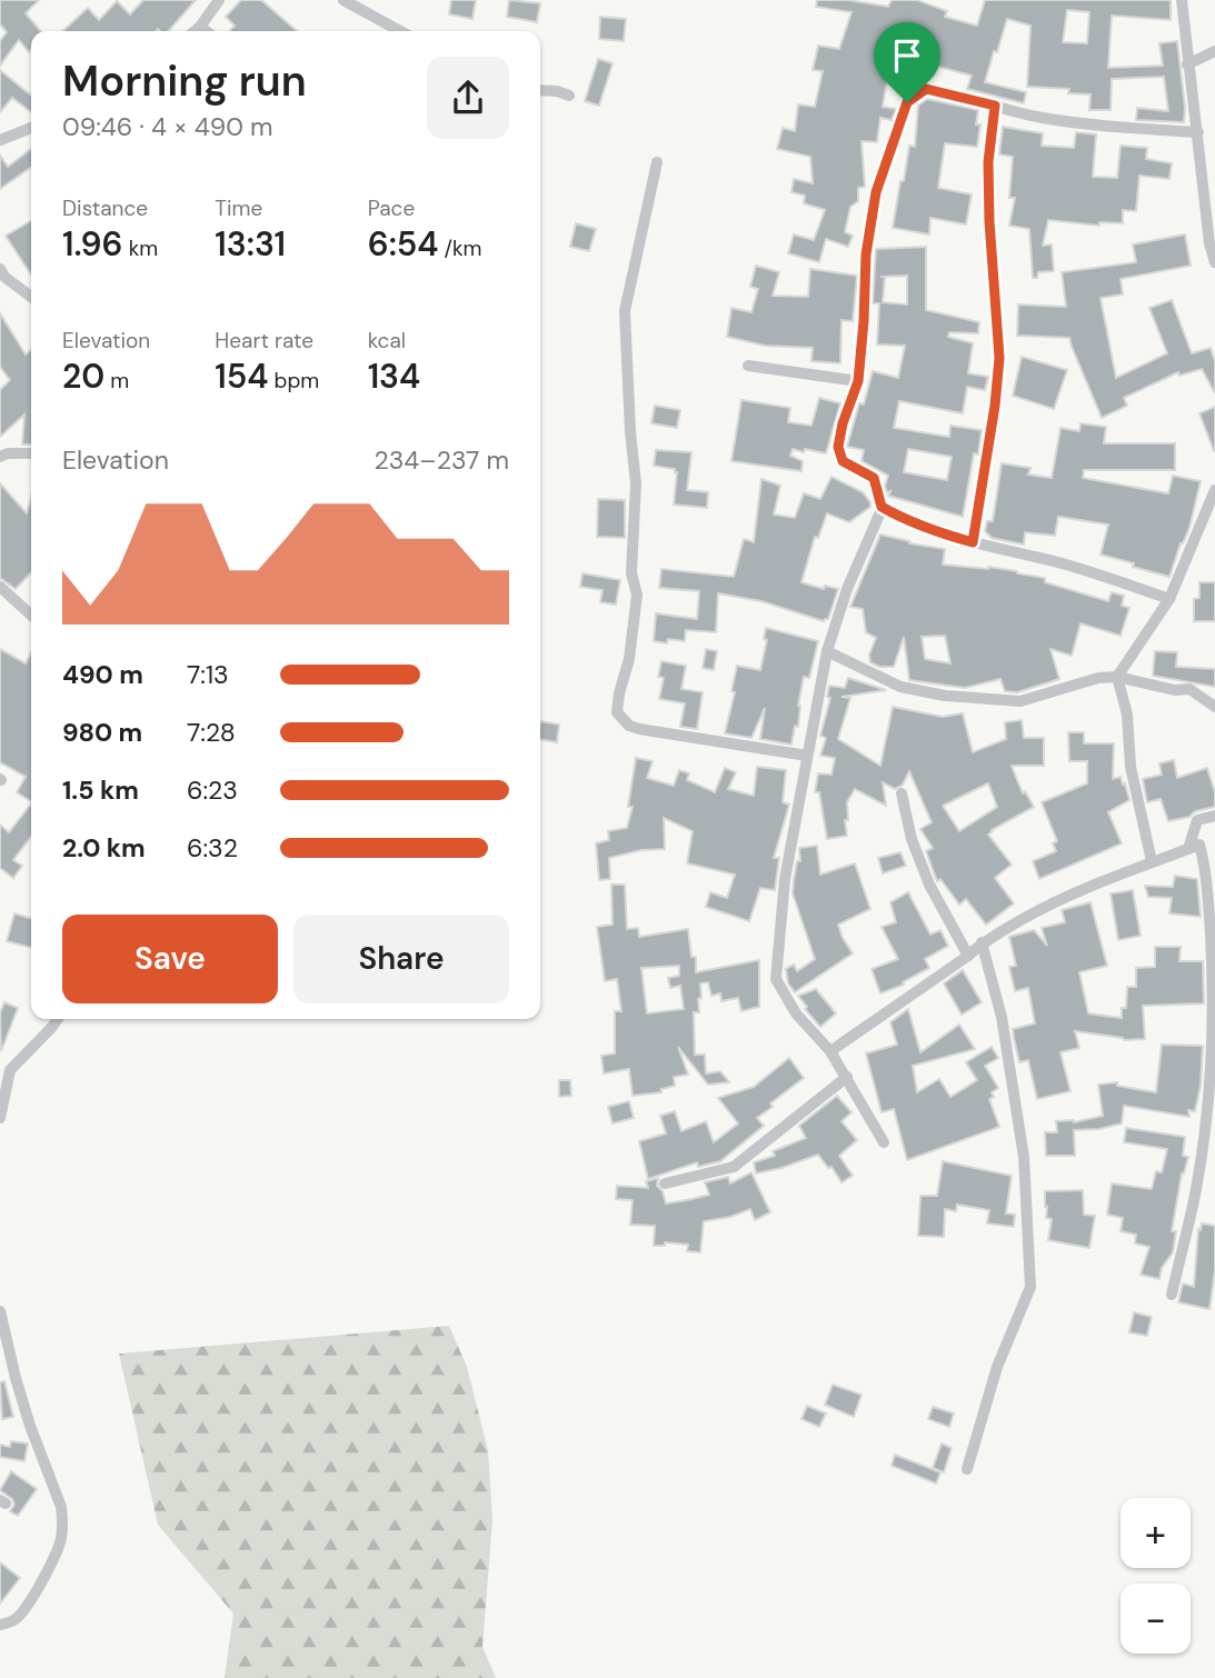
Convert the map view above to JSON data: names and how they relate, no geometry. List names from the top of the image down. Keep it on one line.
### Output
{"page":{"heading":["Morning run","09:46 · 4 × 490 m"],"stats":[["Distance","1.96 km"],["Time","13:31"],["Pace","6:54 /km"],["Elevation","20 m"],["Heart rate","154 bpm"],["kcal","134"]],"chart":["Elevation","234–237 m"],"list":[{"name":"490 m","note":"7:13"},{"name":"980 m","note":"7:28"},{"name":"1.5 km","note":"6:23"},{"name":"2.0 km","note":"6:32"}],"buttons":["Save","Share"],"map_buttons":["+","−"]}}
